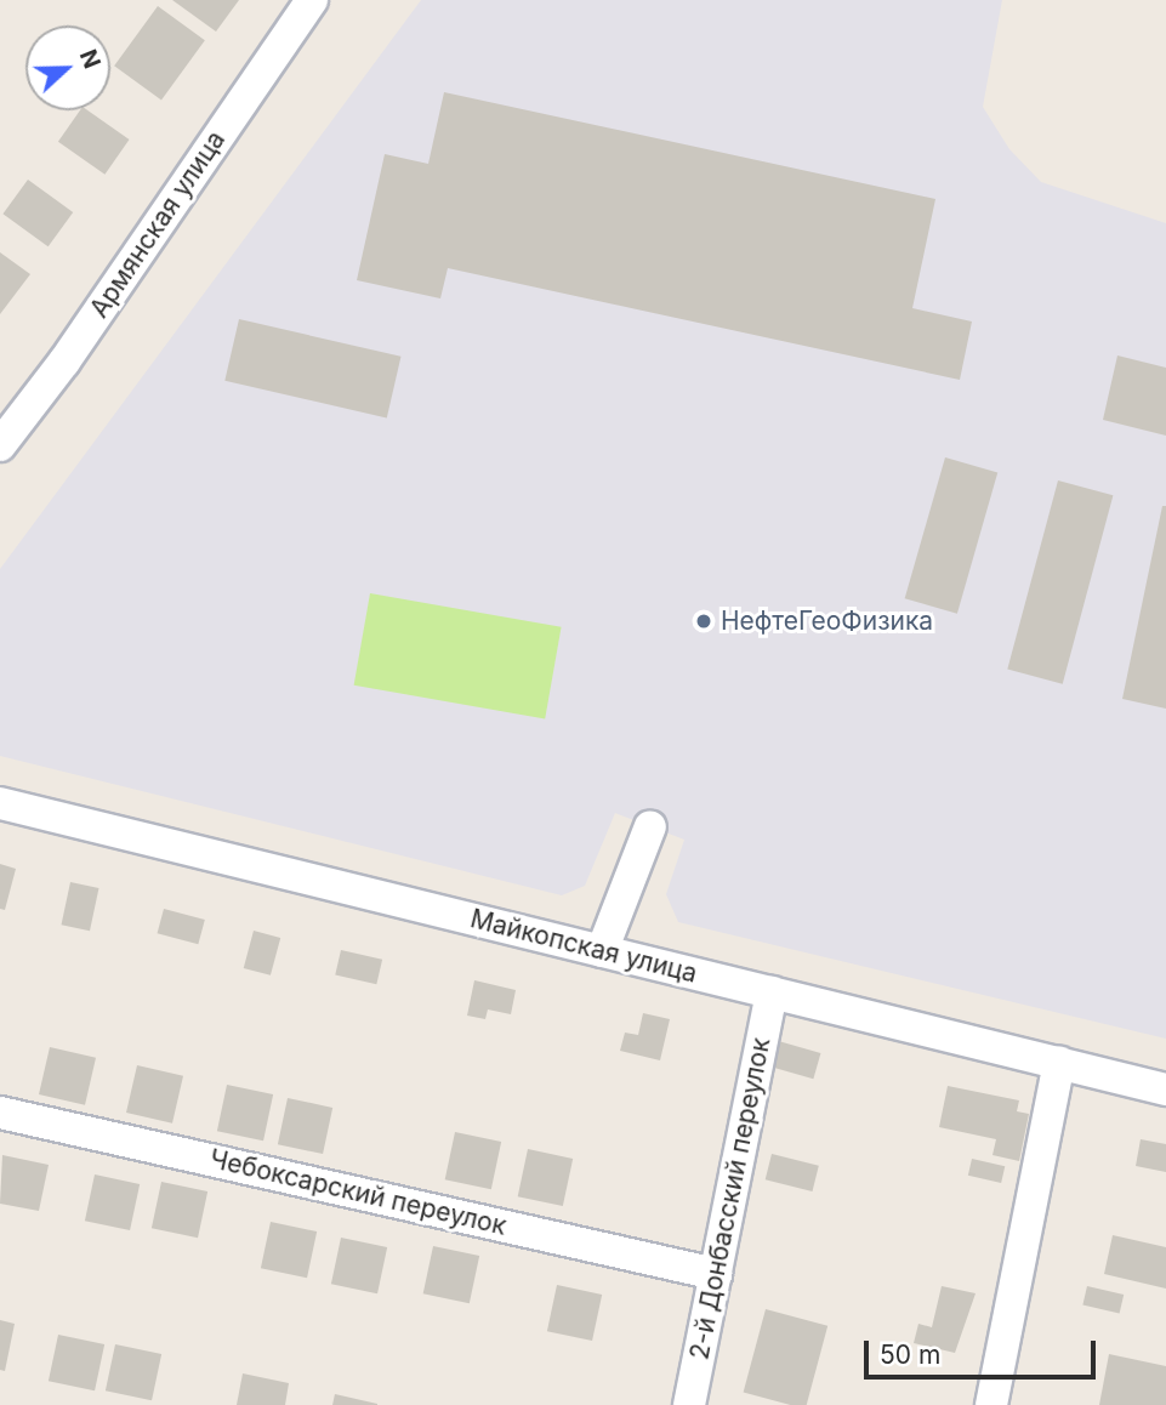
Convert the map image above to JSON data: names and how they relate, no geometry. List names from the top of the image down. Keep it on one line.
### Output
{"streets":{"street":["Армянская улица","Майкопская улица","Чебоксарский переулок","2-й Донбасский переулок"]},"crossings":[["Майкопская улица","2-й Донбасский переулок"],["Чебоксарский переулок","2-й Донбасский переулок"]],"places":["НефтеГеоФизика"],"scale_bar":"50 m","north":"right"}
